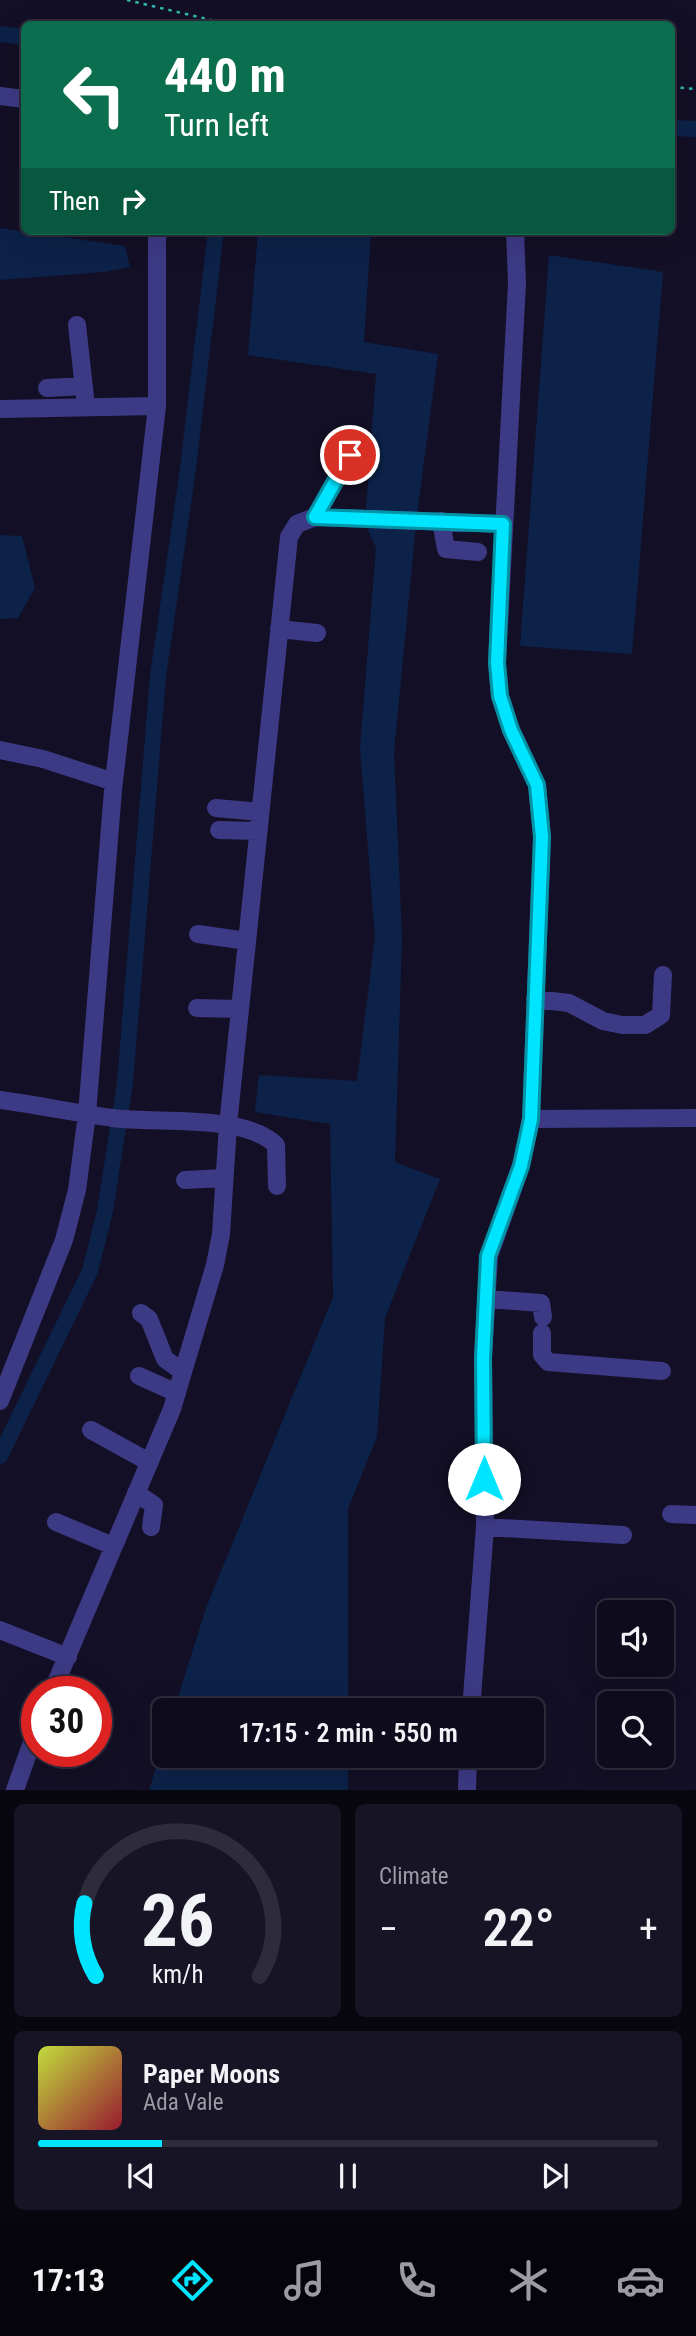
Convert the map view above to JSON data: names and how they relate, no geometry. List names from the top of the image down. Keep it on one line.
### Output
{"page":{"turn":["440 m","Turn left"],"then":"Then","limit":"30","trip":"17:15 · 2 min · 550 m","tile":"Climate","heat":["−","22°","+"],"song":["Paper Moons","Ada Vale"],"tabs":"17:13","gauge":["26","km/h"]}}
